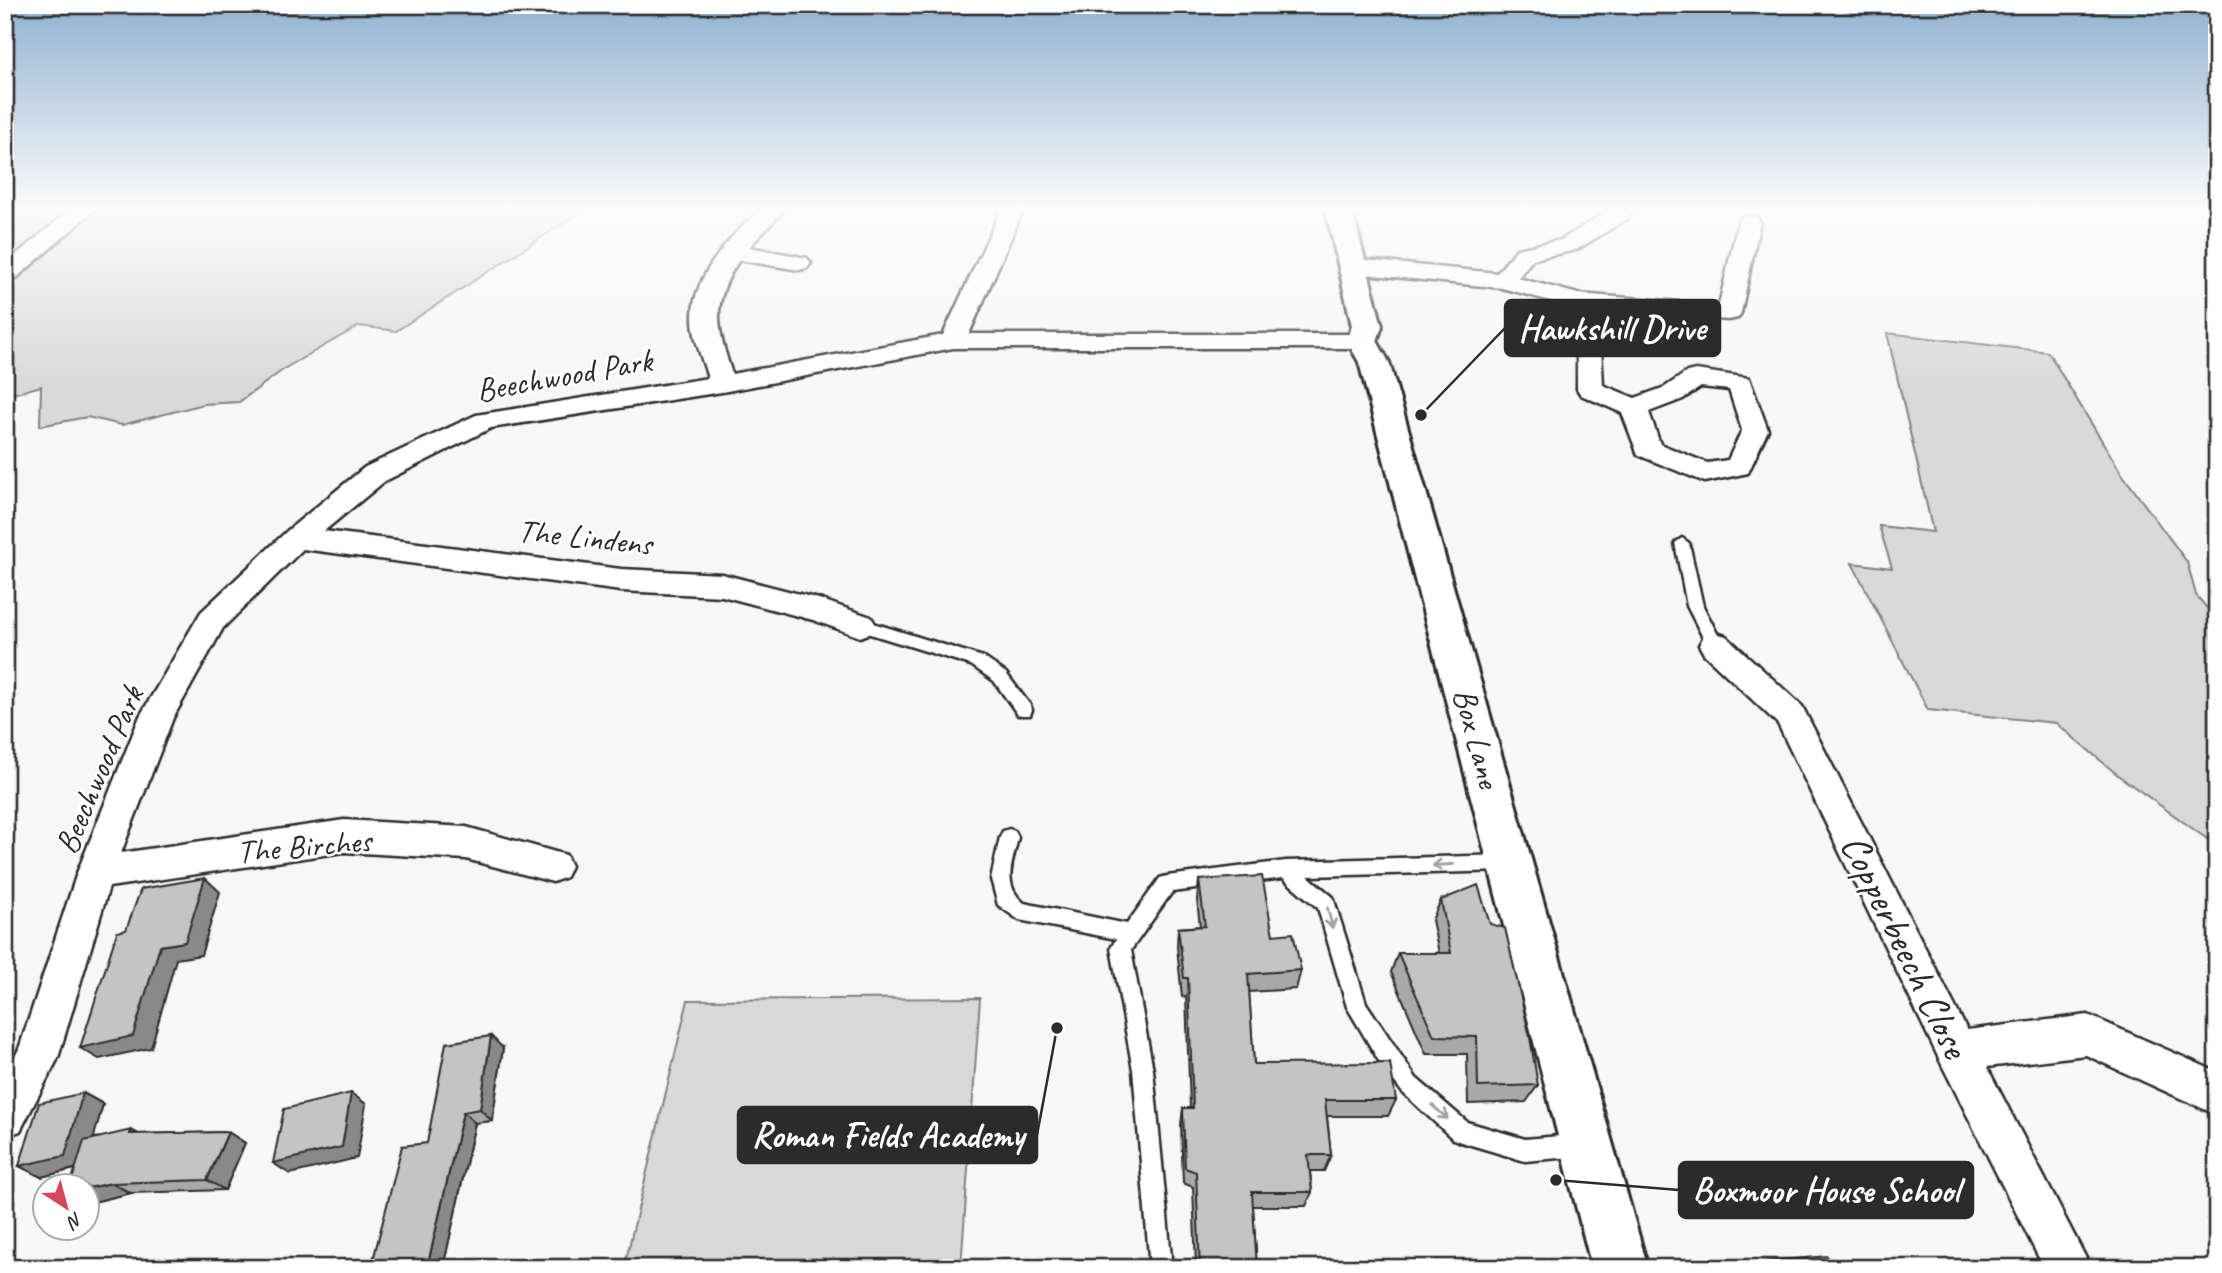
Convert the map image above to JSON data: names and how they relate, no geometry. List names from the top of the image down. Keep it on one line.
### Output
{"streets":{"main road":["Box Lane"],"street":["Beechwood Park","The Lindens","The Birches","Copperbeech Close"]},"crossings":[["Beechwood Park","The Lindens"],["Beechwood Park","Box Lane"],["Beechwood Park","The Birches"]],"places":["Hawkshill Drive","Roman Fields Academy","Boxmoor House School"],"north":"bottom right"}
